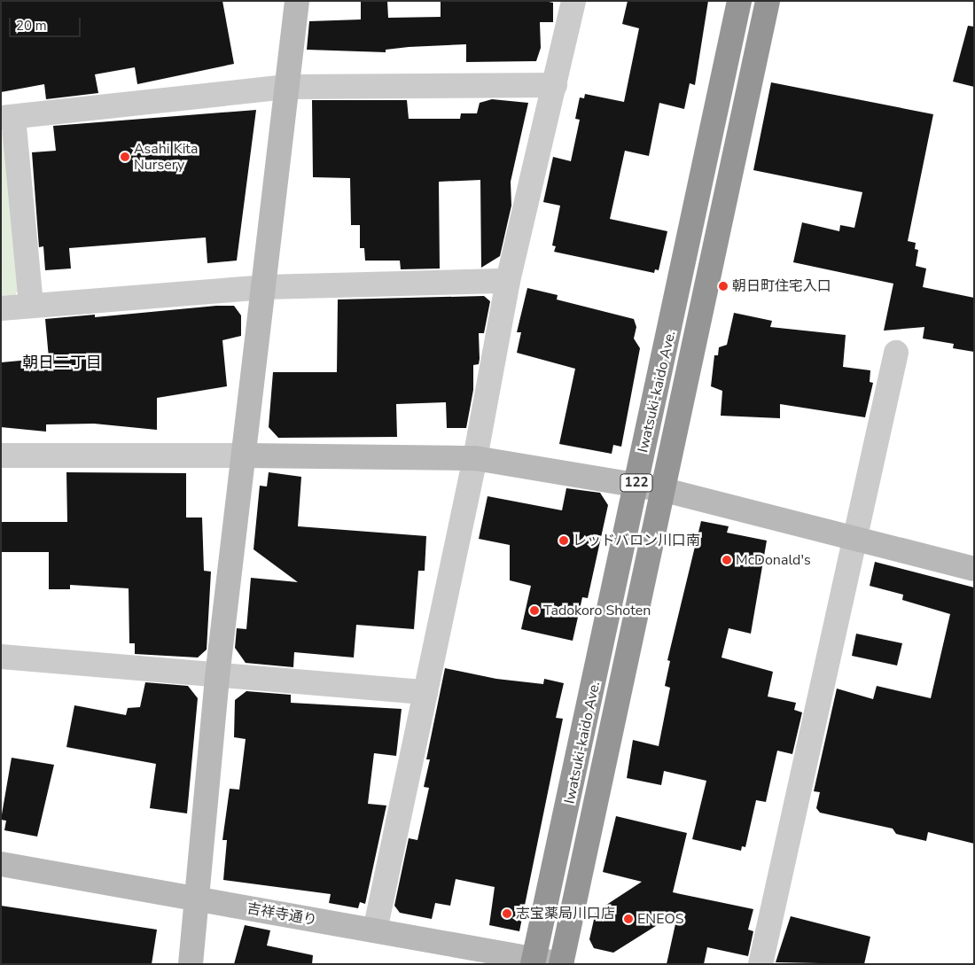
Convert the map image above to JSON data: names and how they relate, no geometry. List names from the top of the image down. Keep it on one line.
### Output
{"streets":{"highway":["Iwatsuki-kaido Ave.","122"],"street":["吉祥寺通り"]},"crossings":[["Iwatsuki-kaido Ave.","吉祥寺通り"]],"districts":["朝日二丁目"],"places":["Asahi Kita Nursery","朝日町住宅入口","レッドバロン川口南","McDonald's","Tadokoro Shoten","志宝薬局川口店","ENEOS"],"scale_bar":"20 m"}
